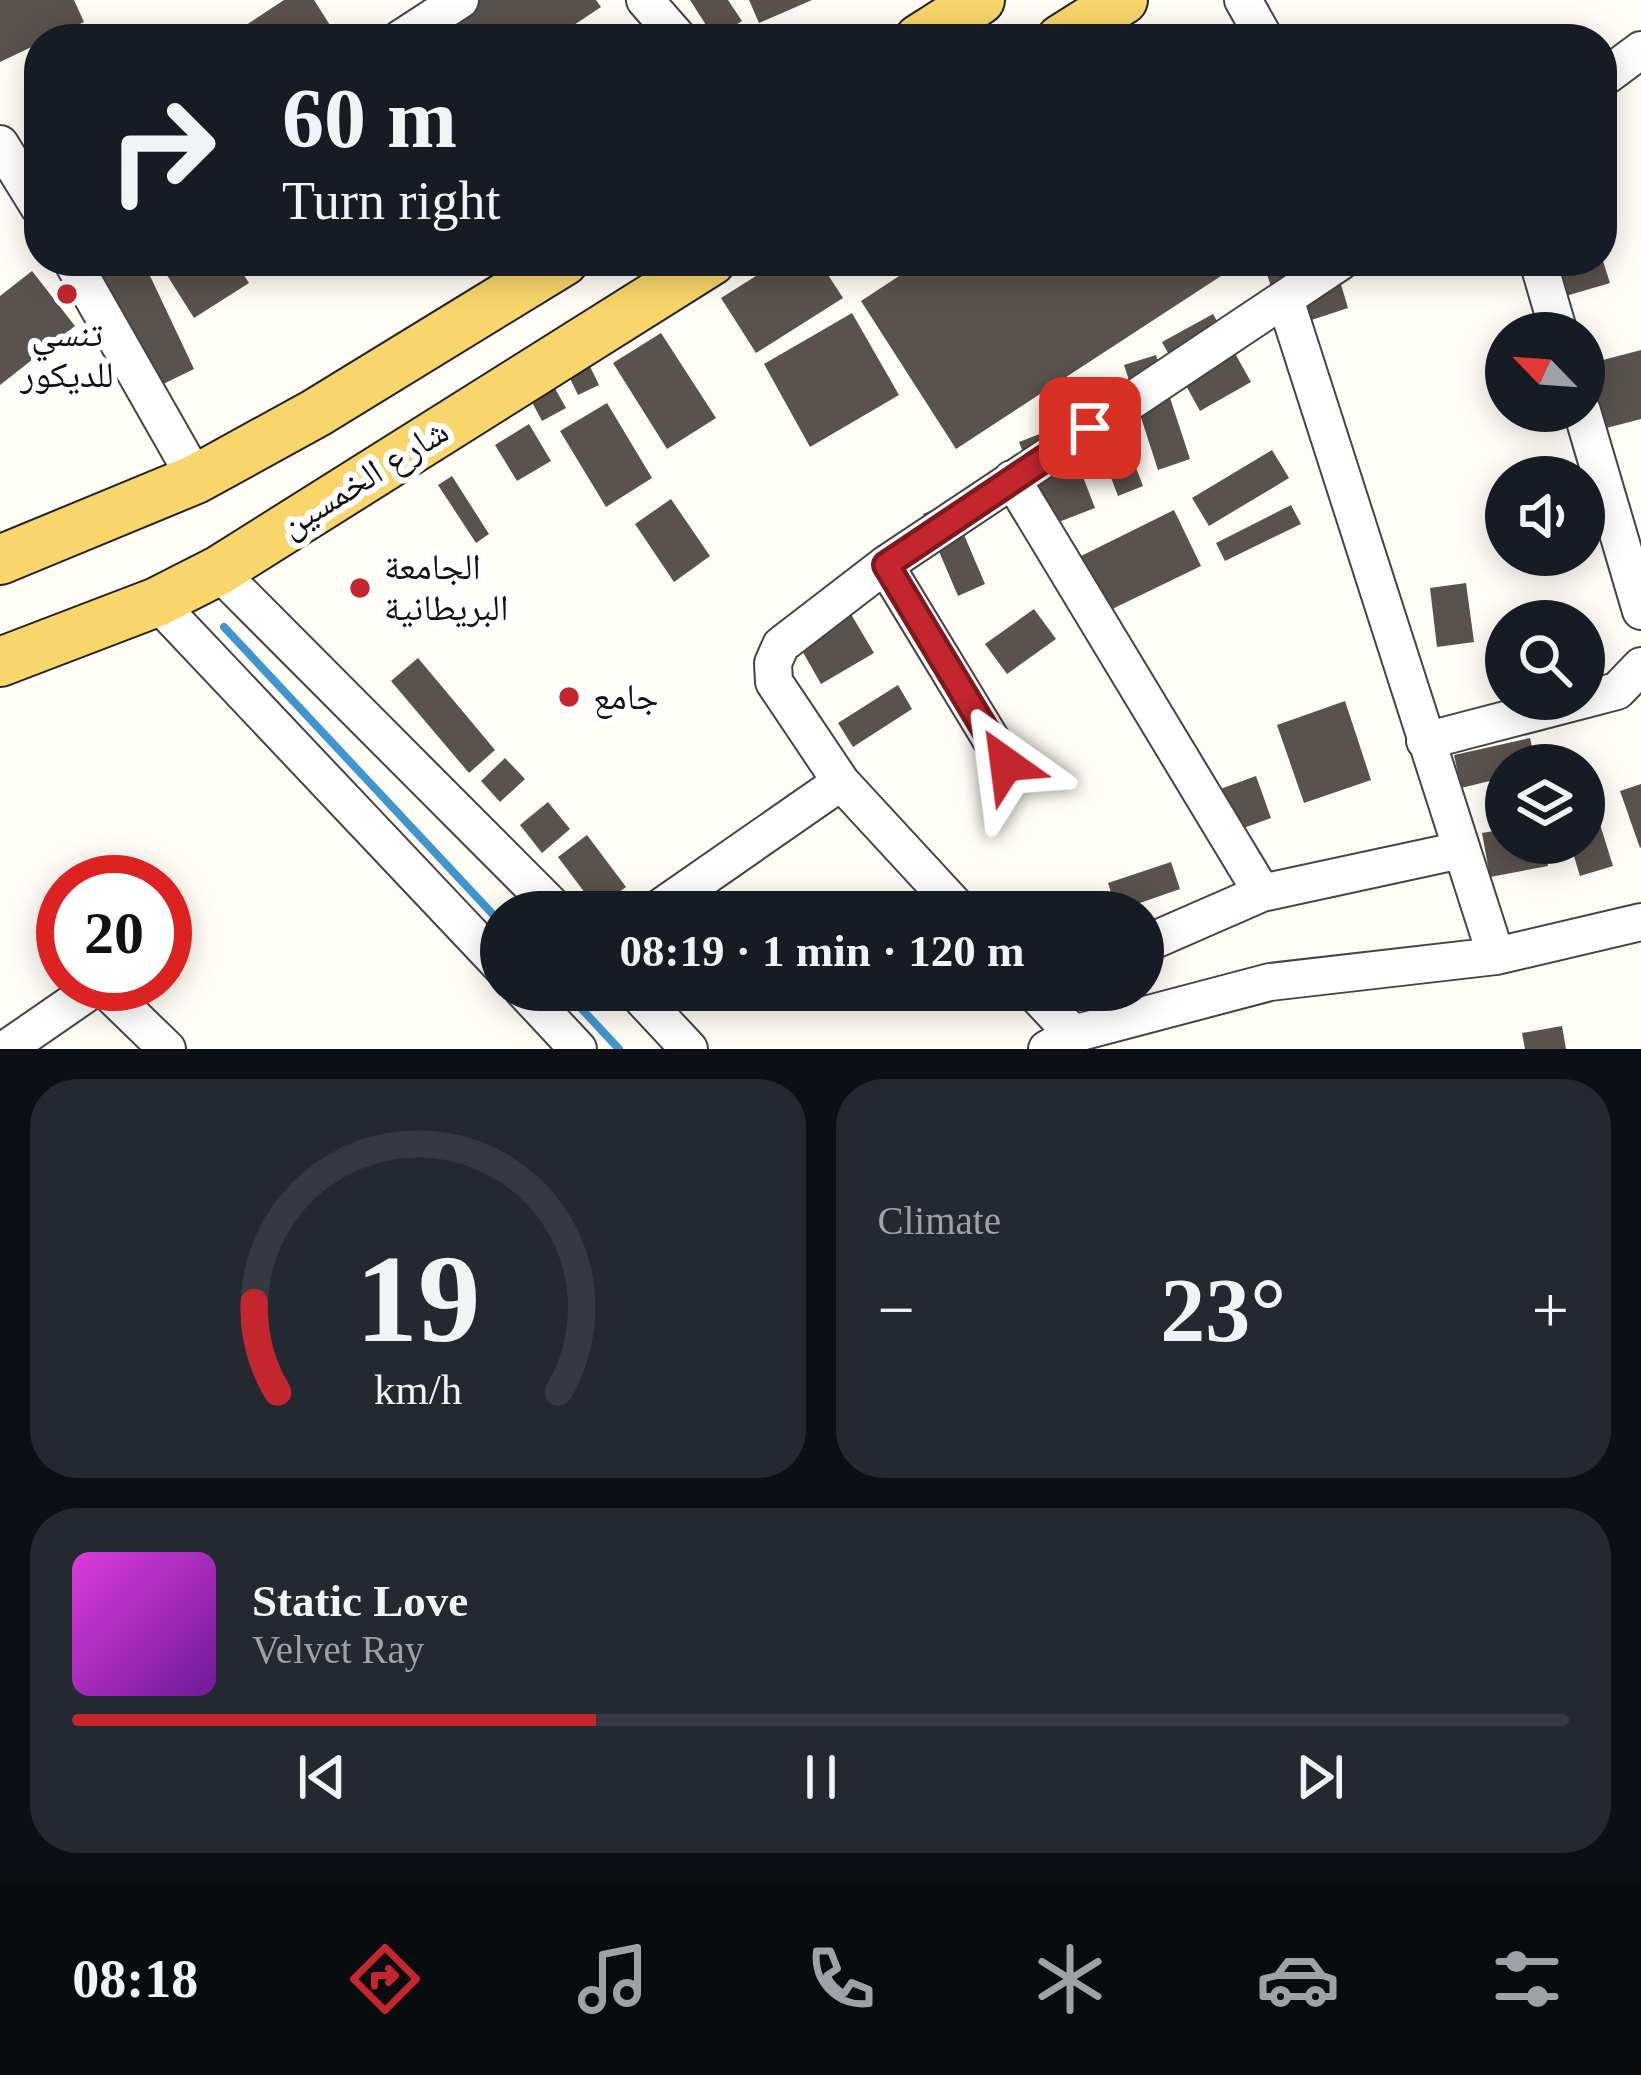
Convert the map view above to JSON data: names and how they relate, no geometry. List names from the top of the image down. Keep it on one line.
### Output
{"streets":{"main road":["شارع الخمسين"]},"places":["تنسي للديكور","الجامعة البريطانية","جامع"],"north":"top left","page":{"turn":["60 m","Turn right"],"limit":"20","trip":"08:19 · 1 min · 120 m","tile":"Climate","heat":["−","23°","+"],"song":["Static Love","Velvet Ray"],"tabs":"08:18","gauge":["19","km/h"]}}
